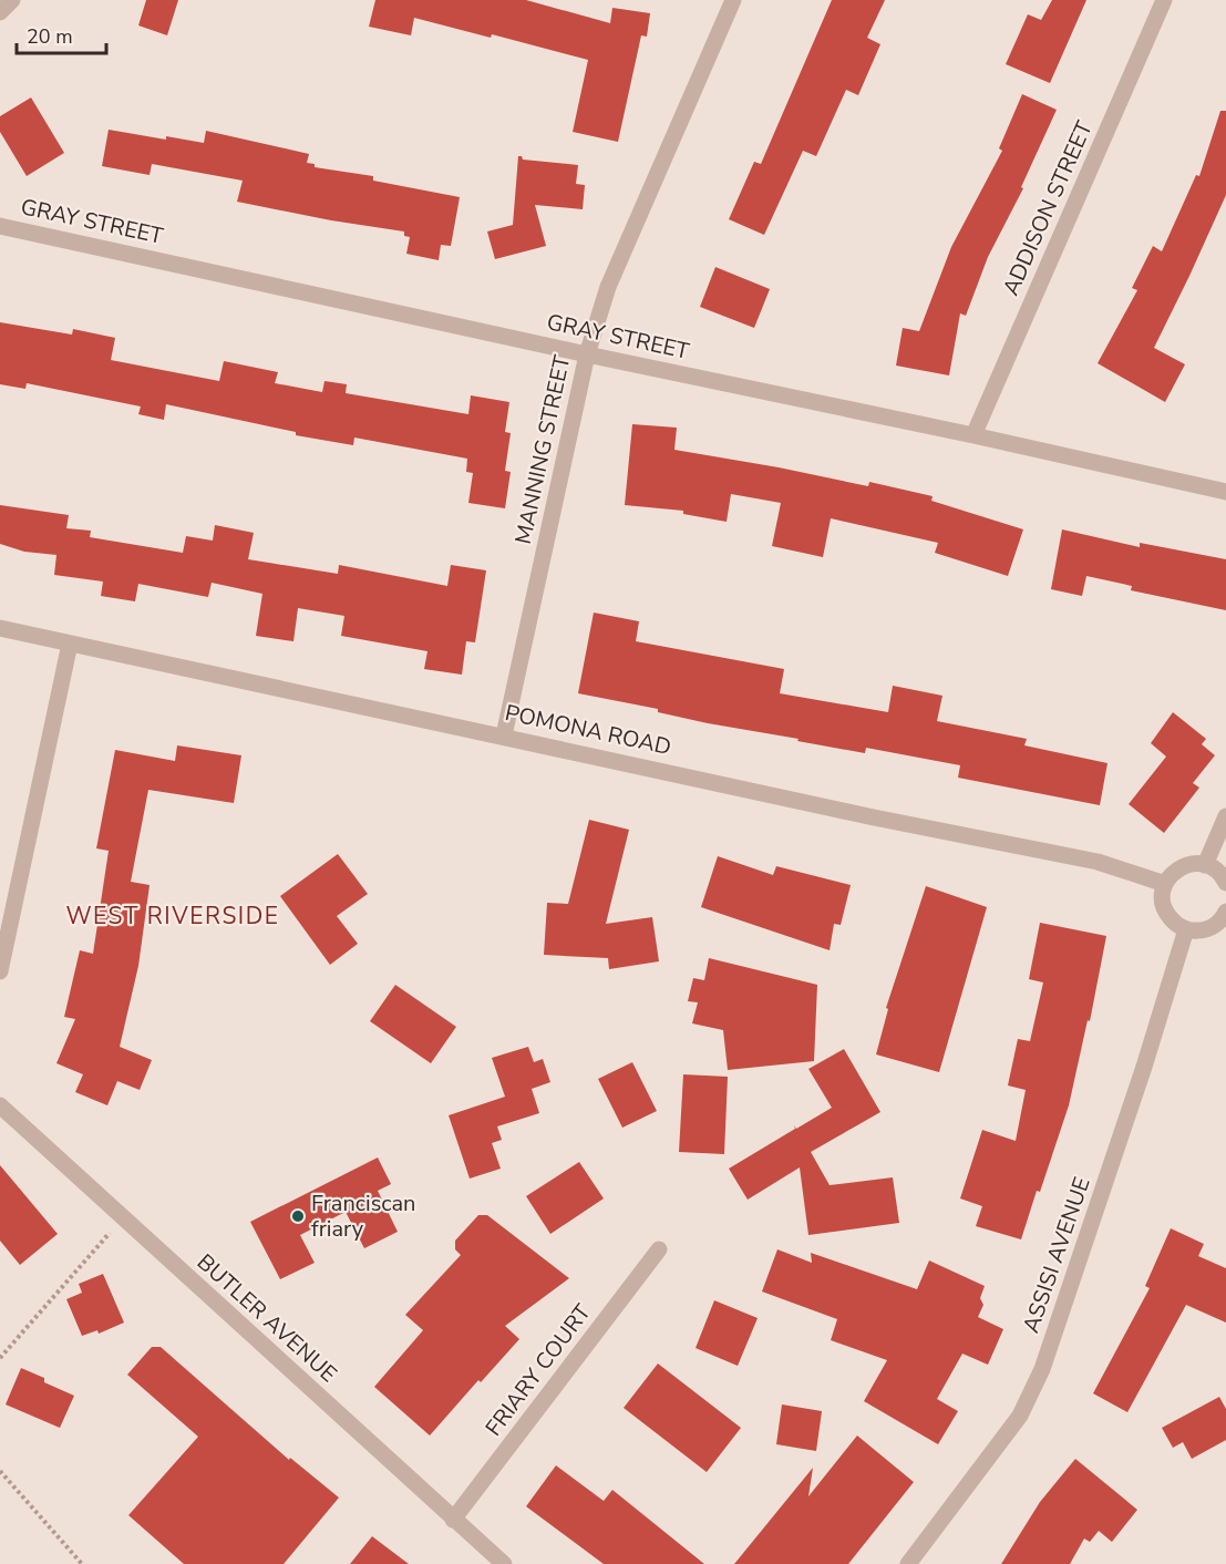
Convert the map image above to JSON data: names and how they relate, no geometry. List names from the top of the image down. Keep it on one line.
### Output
{"streets":{"street":["ADDISON STREET","GRAY STREET","MANNING STREET","POMONA ROAD","ASSISI AVENUE","BUTLER AVENUE","FRIARY COURT"]},"crossings":[["ADDISON STREET","GRAY STREET"],["GRAY STREET","MANNING STREET"],["MANNING STREET","POMONA ROAD"],["BUTLER AVENUE","FRIARY COURT"]],"districts":["WEST RIVERSIDE"],"places":["Franciscan friary"],"scale_bar":"20 m"}
